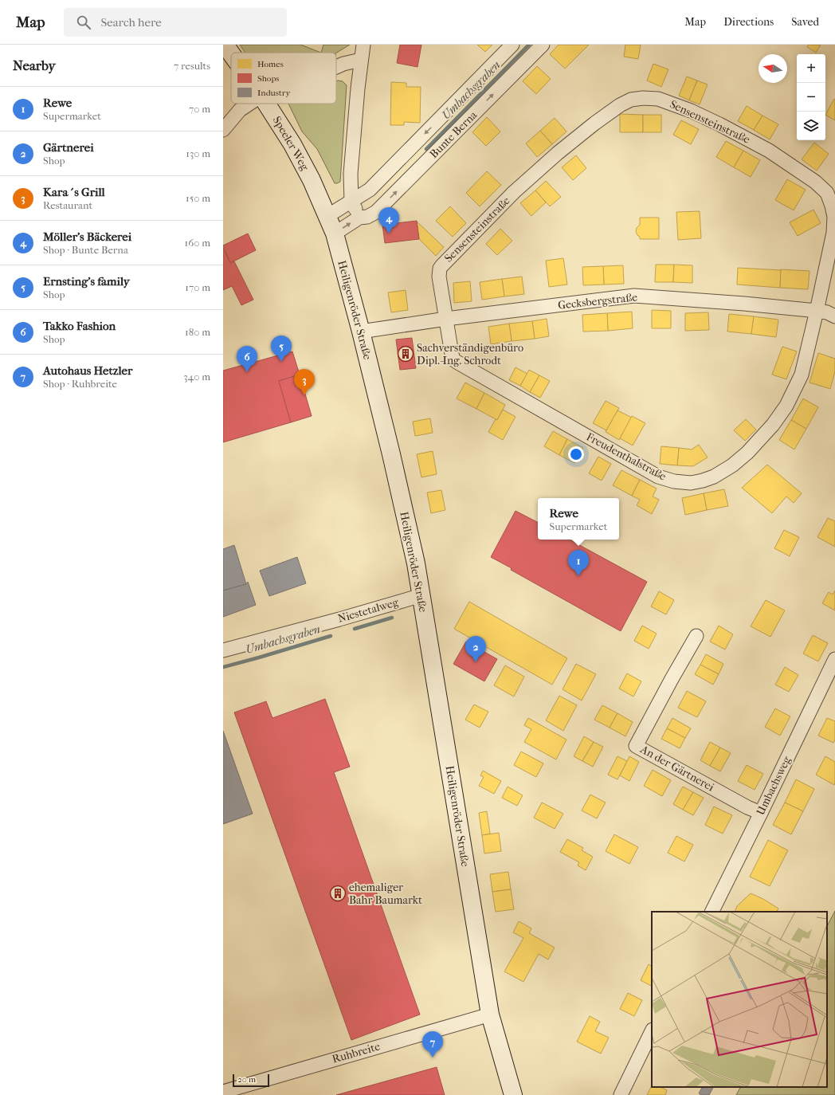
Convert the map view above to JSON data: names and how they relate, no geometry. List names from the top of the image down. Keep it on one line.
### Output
{"streets":{"street":["Sensensteinstraße","Bunte Berna","Speeler Weg","Gecksbergstraße","Heiligenröder Straße","Freudenthalstraße","Niestetalweg","An der Gärtnerei","Umbachsweg","Ruhbreite"]},"crossings":[["Sensensteinstraße","Gecksbergstraße"],["Sensensteinstraße","Freudenthalstraße"],["Bunte Berna","Speeler Weg"],["Speeler Weg","Heiligenröder Straße"],["Gecksbergstraße","Heiligenröder Straße"],["Gecksbergstraße","Freudenthalstraße"],["Heiligenröder Straße","Niestetalweg"],["Heiligenröder Straße","Ruhbreite"],["An der Gärtnerei","Umbachsweg"]],"water":["Umbachsgraben"],"places":{"building":["Sachverständigenbüro Dipl.-Ing. Schrodt","ehemaliger Bahr Baumarkt"]},"legend":["Homes","Shops","Industry"],"scale_bar":"20 m","north":"left","page":{"header":"Map","search":"Search here","nav":["Map","Directions","Saved"],"heading":["Nearby","7 results"],"map_buttons":["+","−"],"list":[{"mark":"1","name":"Rewe","note":"Supermarket","value":"70 m"},{"mark":"2","name":"Gärtnerei","note":"Shop","value":"130 m"},{"mark":"3","name":"Kara´s Grill","note":"Restaurant","value":"150 m"},{"mark":"4","name":"Möller's Bäckerei","note":"Shop · Bunte Berna","value":"160 m"},{"mark":"5","name":"Ernsting's family","note":"Shop","value":"170 m"},{"mark":"6","name":"Takko Fashion","note":"Shop","value":"180 m"},{"mark":"7","name":"Autohaus Hetzler","note":"Shop · Ruhbreite","value":"340 m"}],"pins":["4","5","6","3","1","2","7"],"popup":["Rewe","Supermarket"],"scale":"20 m"}}
